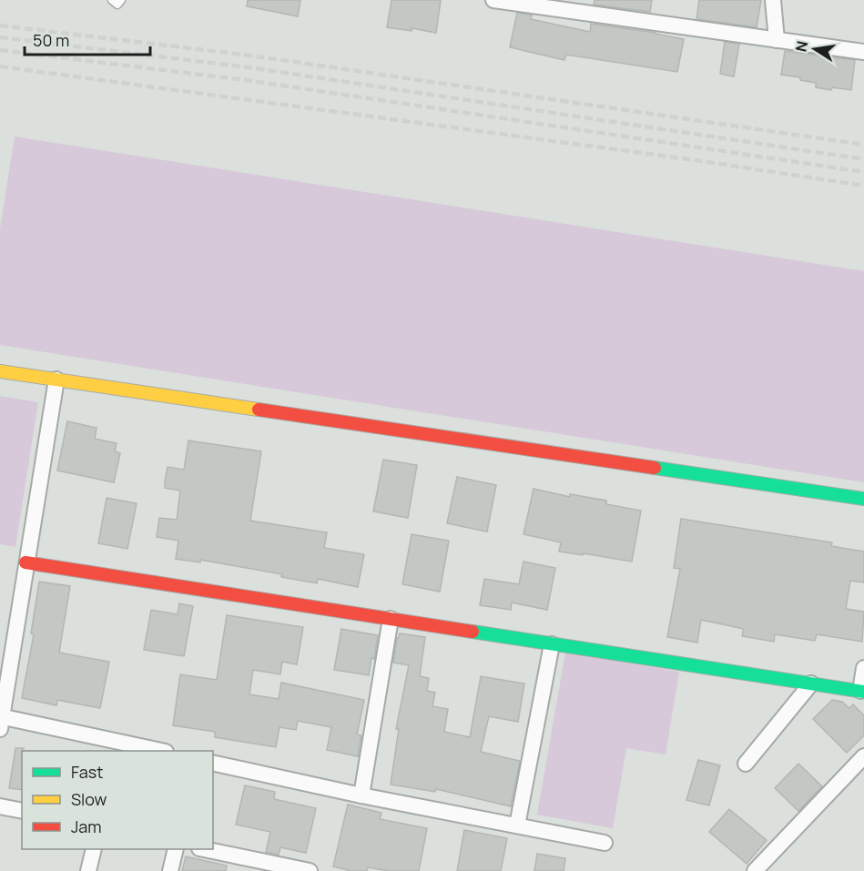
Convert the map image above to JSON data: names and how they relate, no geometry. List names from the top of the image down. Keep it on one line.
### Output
{"legend":["Fast","Slow","Jam"],"scale_bar":"50 m","north":"left"}
